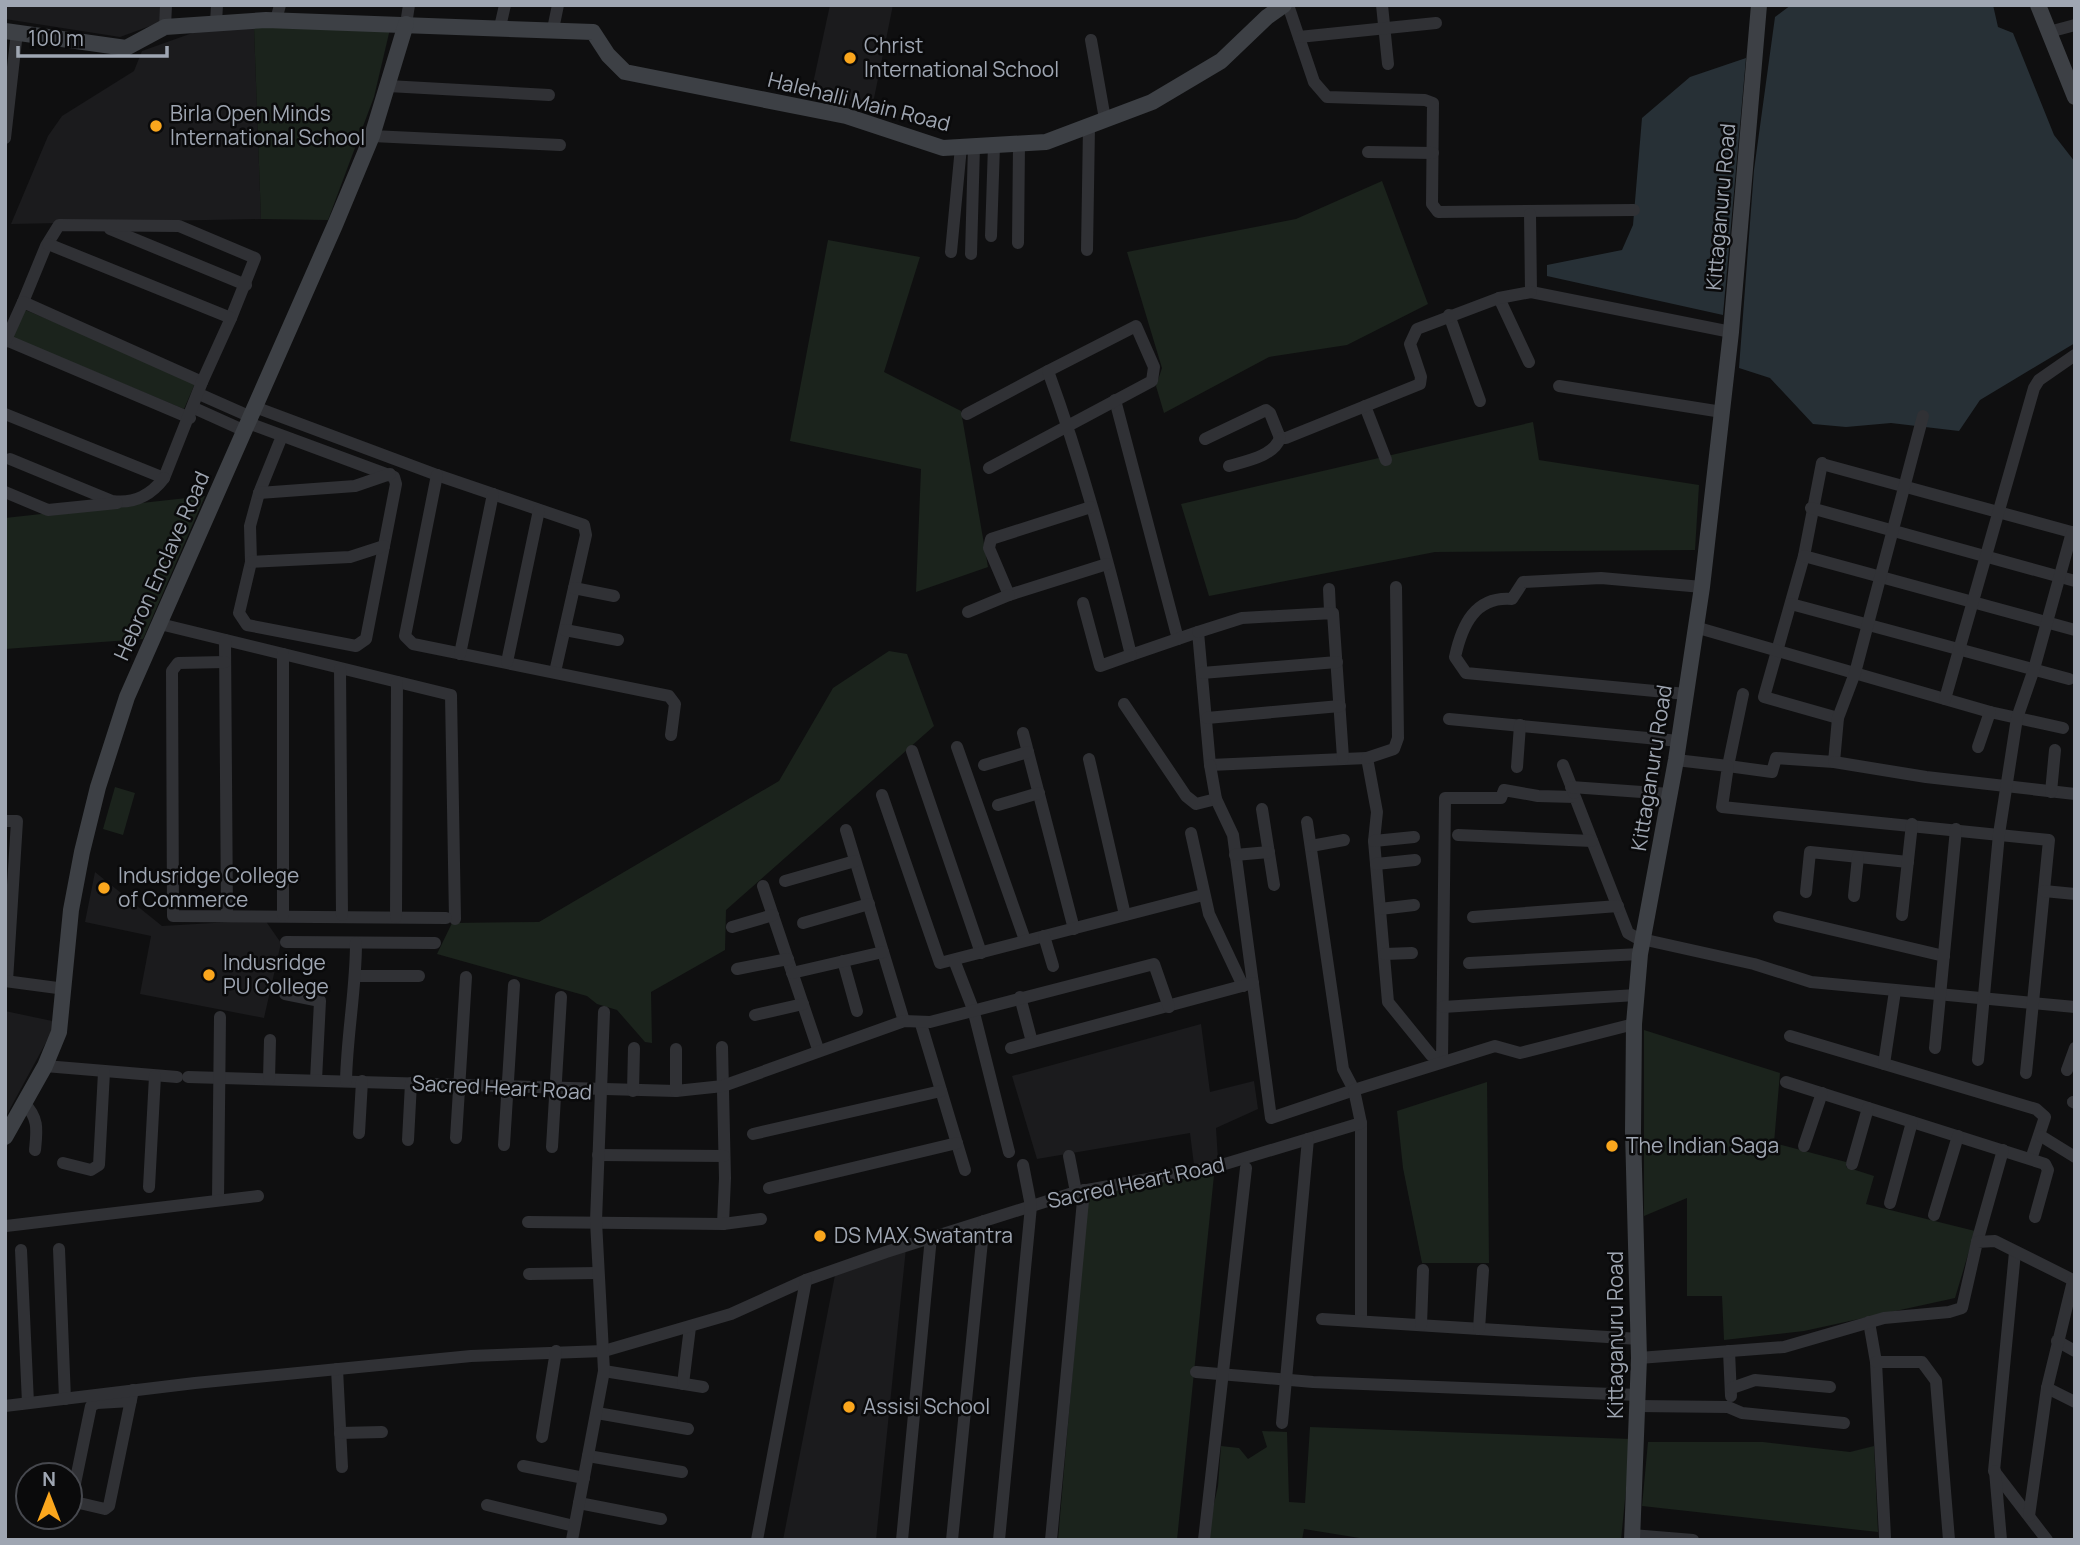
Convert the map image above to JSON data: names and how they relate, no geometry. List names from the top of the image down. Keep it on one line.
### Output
{"streets":{"street":["Halehalli Main Road","Kittaganuru Road","Hebron Enclave Road","Sacred Heart Road"]},"crossings":[["Halehalli Main Road","Hebron Enclave Road"],["Hebron Enclave Road","Sacred Heart Road"]],"places":["Christ International School","Birla Open Minds International School","Indusridge College of Commerce","Indusridge PU College","The Indian Saga","DS MAX Swatantra","Assisi School"],"scale_bar":"100 m","north":"top"}
